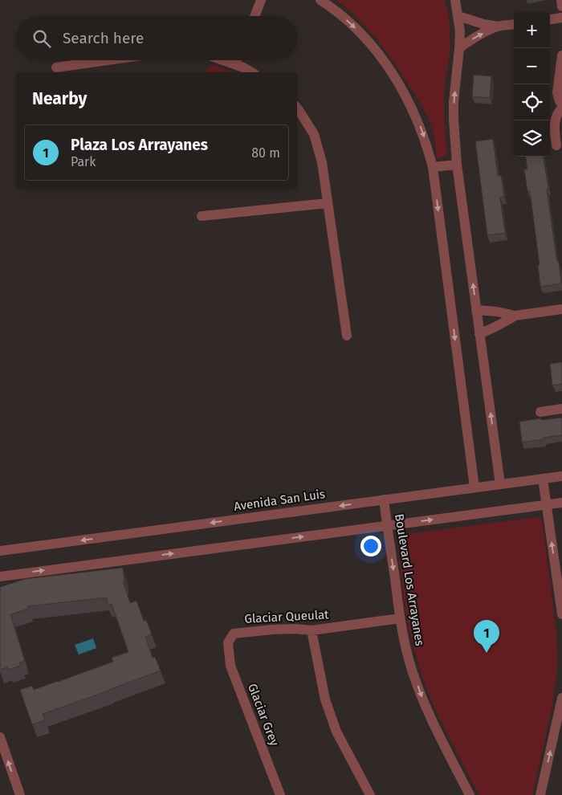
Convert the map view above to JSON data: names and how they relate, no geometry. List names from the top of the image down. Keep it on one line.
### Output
{"streets":{"street":["Avenida San Luis","Boulevard Los Arrayanes","Glaciar Queulat","Glaciar Grey"]},"crossings":[["Avenida San Luis","Boulevard Los Arrayanes"],["Boulevard Los Arrayanes","Glaciar Queulat"],["Glaciar Queulat","Glaciar Grey"]],"page":{"map_buttons":["+","−"],"search":"Search here","heading":"Nearby","list":[{"mark":"1","name":"Plaza Los Arrayanes","note":"Park","value":"80 m"}],"pins":"1"}}
